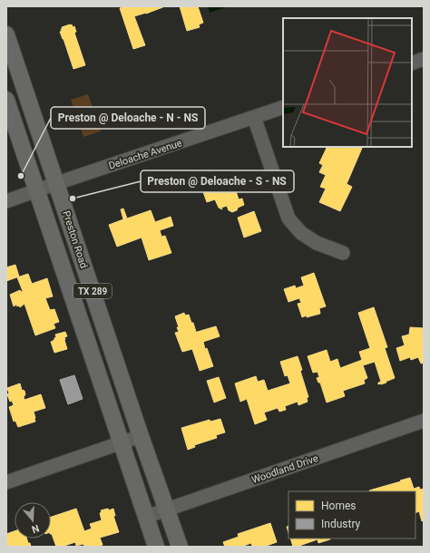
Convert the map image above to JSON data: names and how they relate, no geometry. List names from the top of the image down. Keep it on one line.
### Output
{"streets":{"main road":["Preston Road","TX 289"],"street":["Deloache Avenue","Woodland Drive"]},"crossings":[["Deloache Avenue","Preston Road"],["Preston Road","Woodland Drive"]],"places":["Preston @ Deloache - N - NS","Preston @ Deloache - S - NS"],"legend":["Homes","Industry"],"north":"bottom"}
